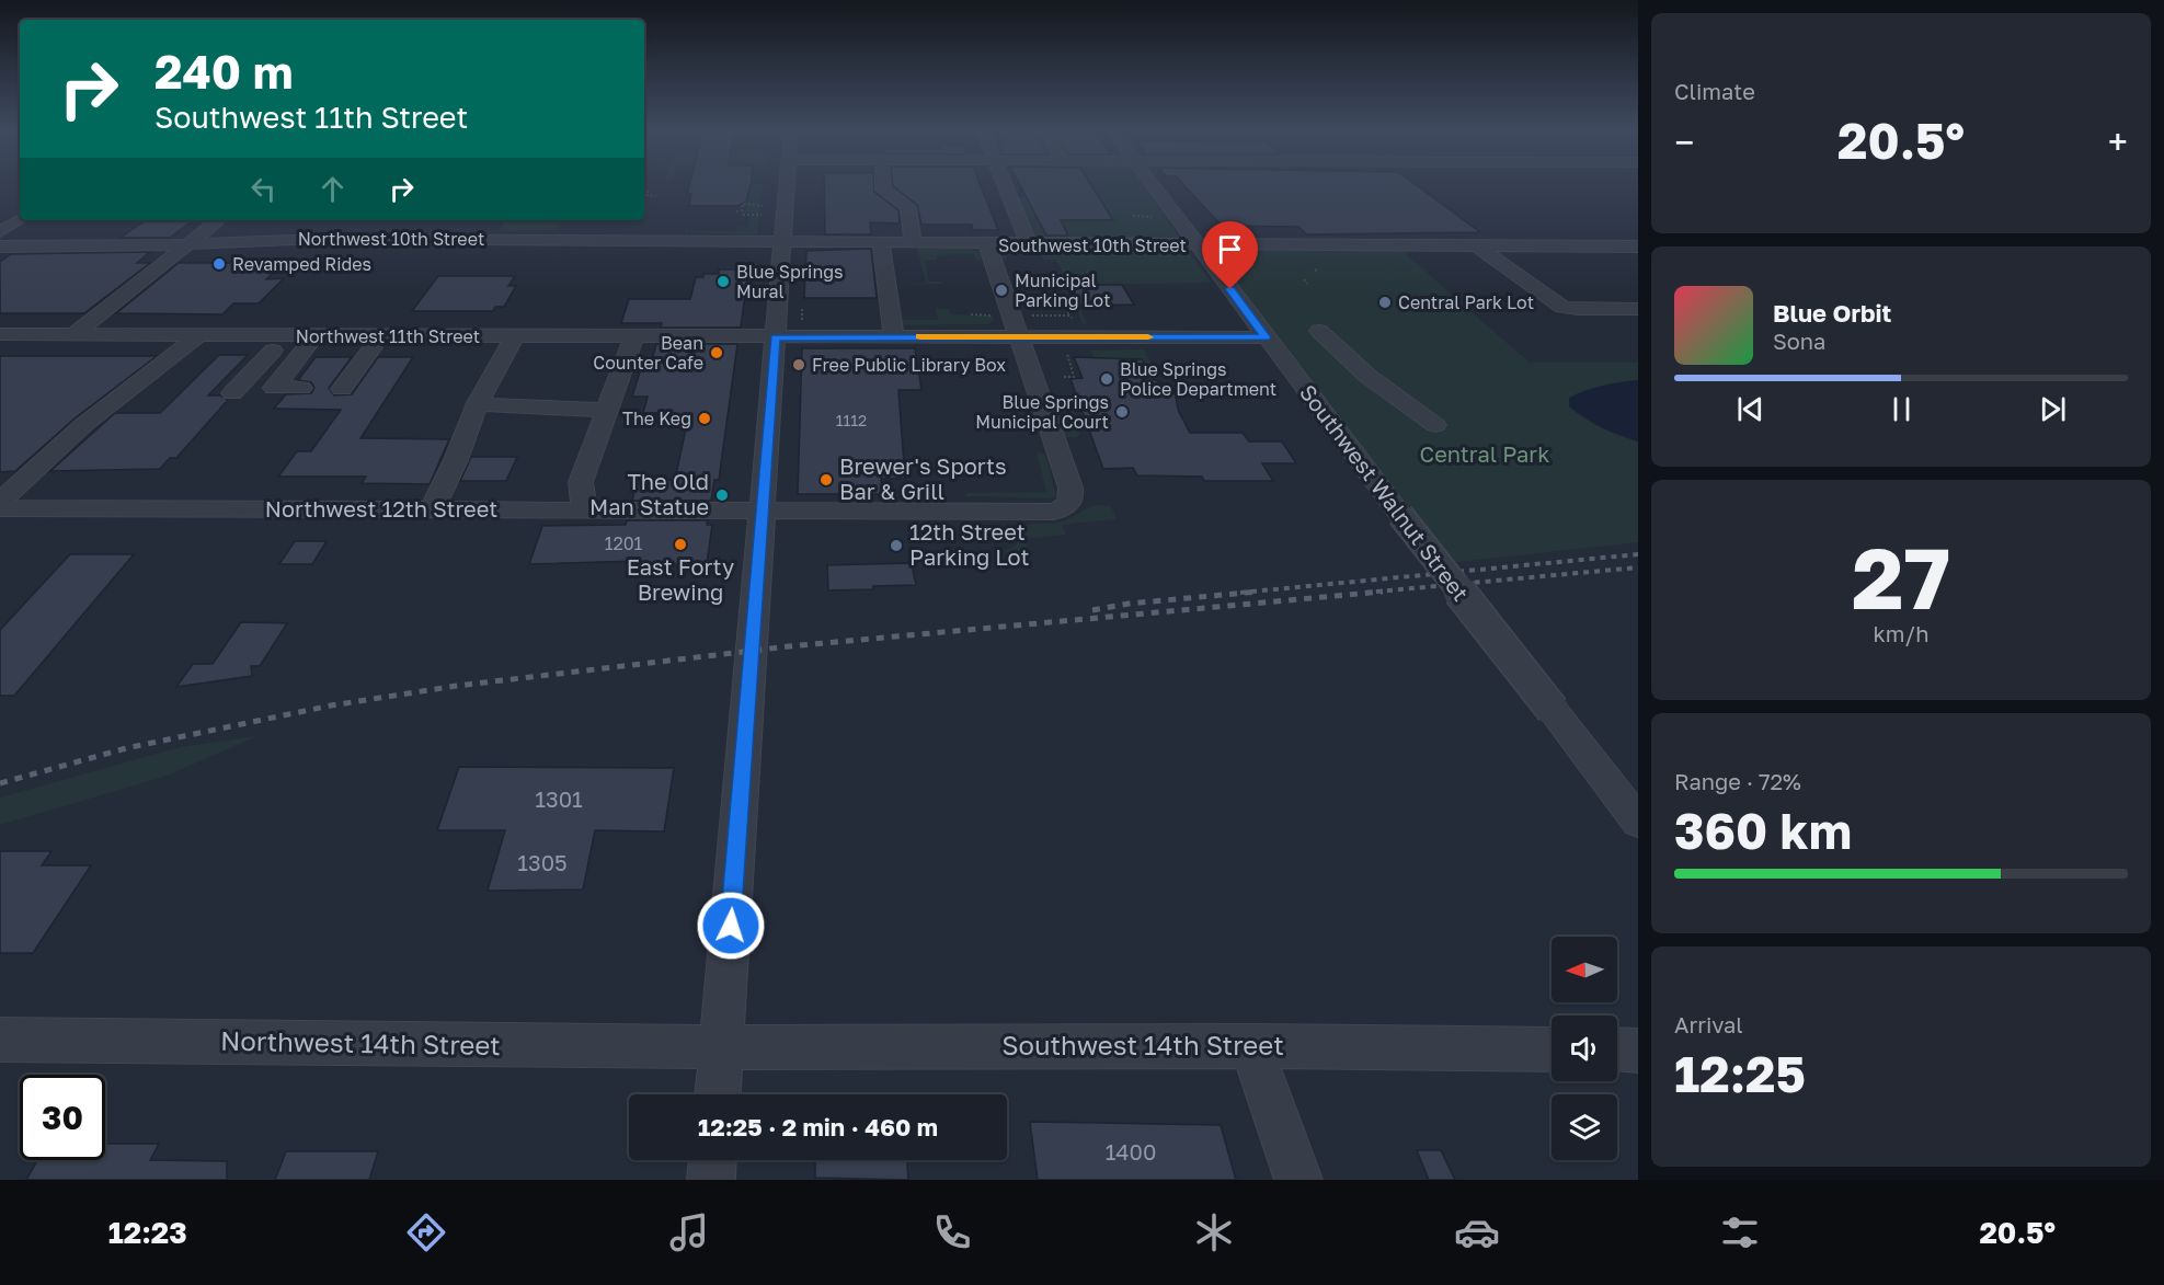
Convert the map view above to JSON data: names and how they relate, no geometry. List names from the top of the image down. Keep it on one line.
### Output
{"streets":{"street":["Northwest 10th Street","Southwest 10th Street","Northwest 11th Street","Southwest Walnut Street","Northwest 12th Street","Northwest 14th Street","Southwest 14th Street"]},"crossings":[["Northwest 10th Street","Southwest 10th Street"],["Southwest 10th Street","Southwest Walnut Street"],["Northwest 11th Street","Southwest Walnut Street"],["Northwest 11th Street","Northwest 12th Street"],["Northwest 14th Street","Southwest 14th Street"]],"parks":["Central Park"],"places":["Revamped Rides","Blue Springs Mural","Municipal Parking Lot","Central Park Lot","Bean Counter Cafe","Free Public Library Box","Blue Springs Police Department","Blue Springs Municipal Court","The Keg","Brewer's Sports Bar & Grill","The Old Man Statue","East Forty Brewing","12th Street Parking Lot"],"house_numbers":["1112","1201","1301","1305","1400"],"north":"left","page":{"tile":["Climate",["27","km/h"],["Range · 72%","360 km"],["Arrival","12:25"]],"turn":["240 m","Southwest 11th Street"],"heat":["−","20.5°","+"],"song":["Blue Orbit","Sona"],"limit":"30","trip":"12:25 · 2 min · 460 m","tabs":["12:23","20.5°"]}}
